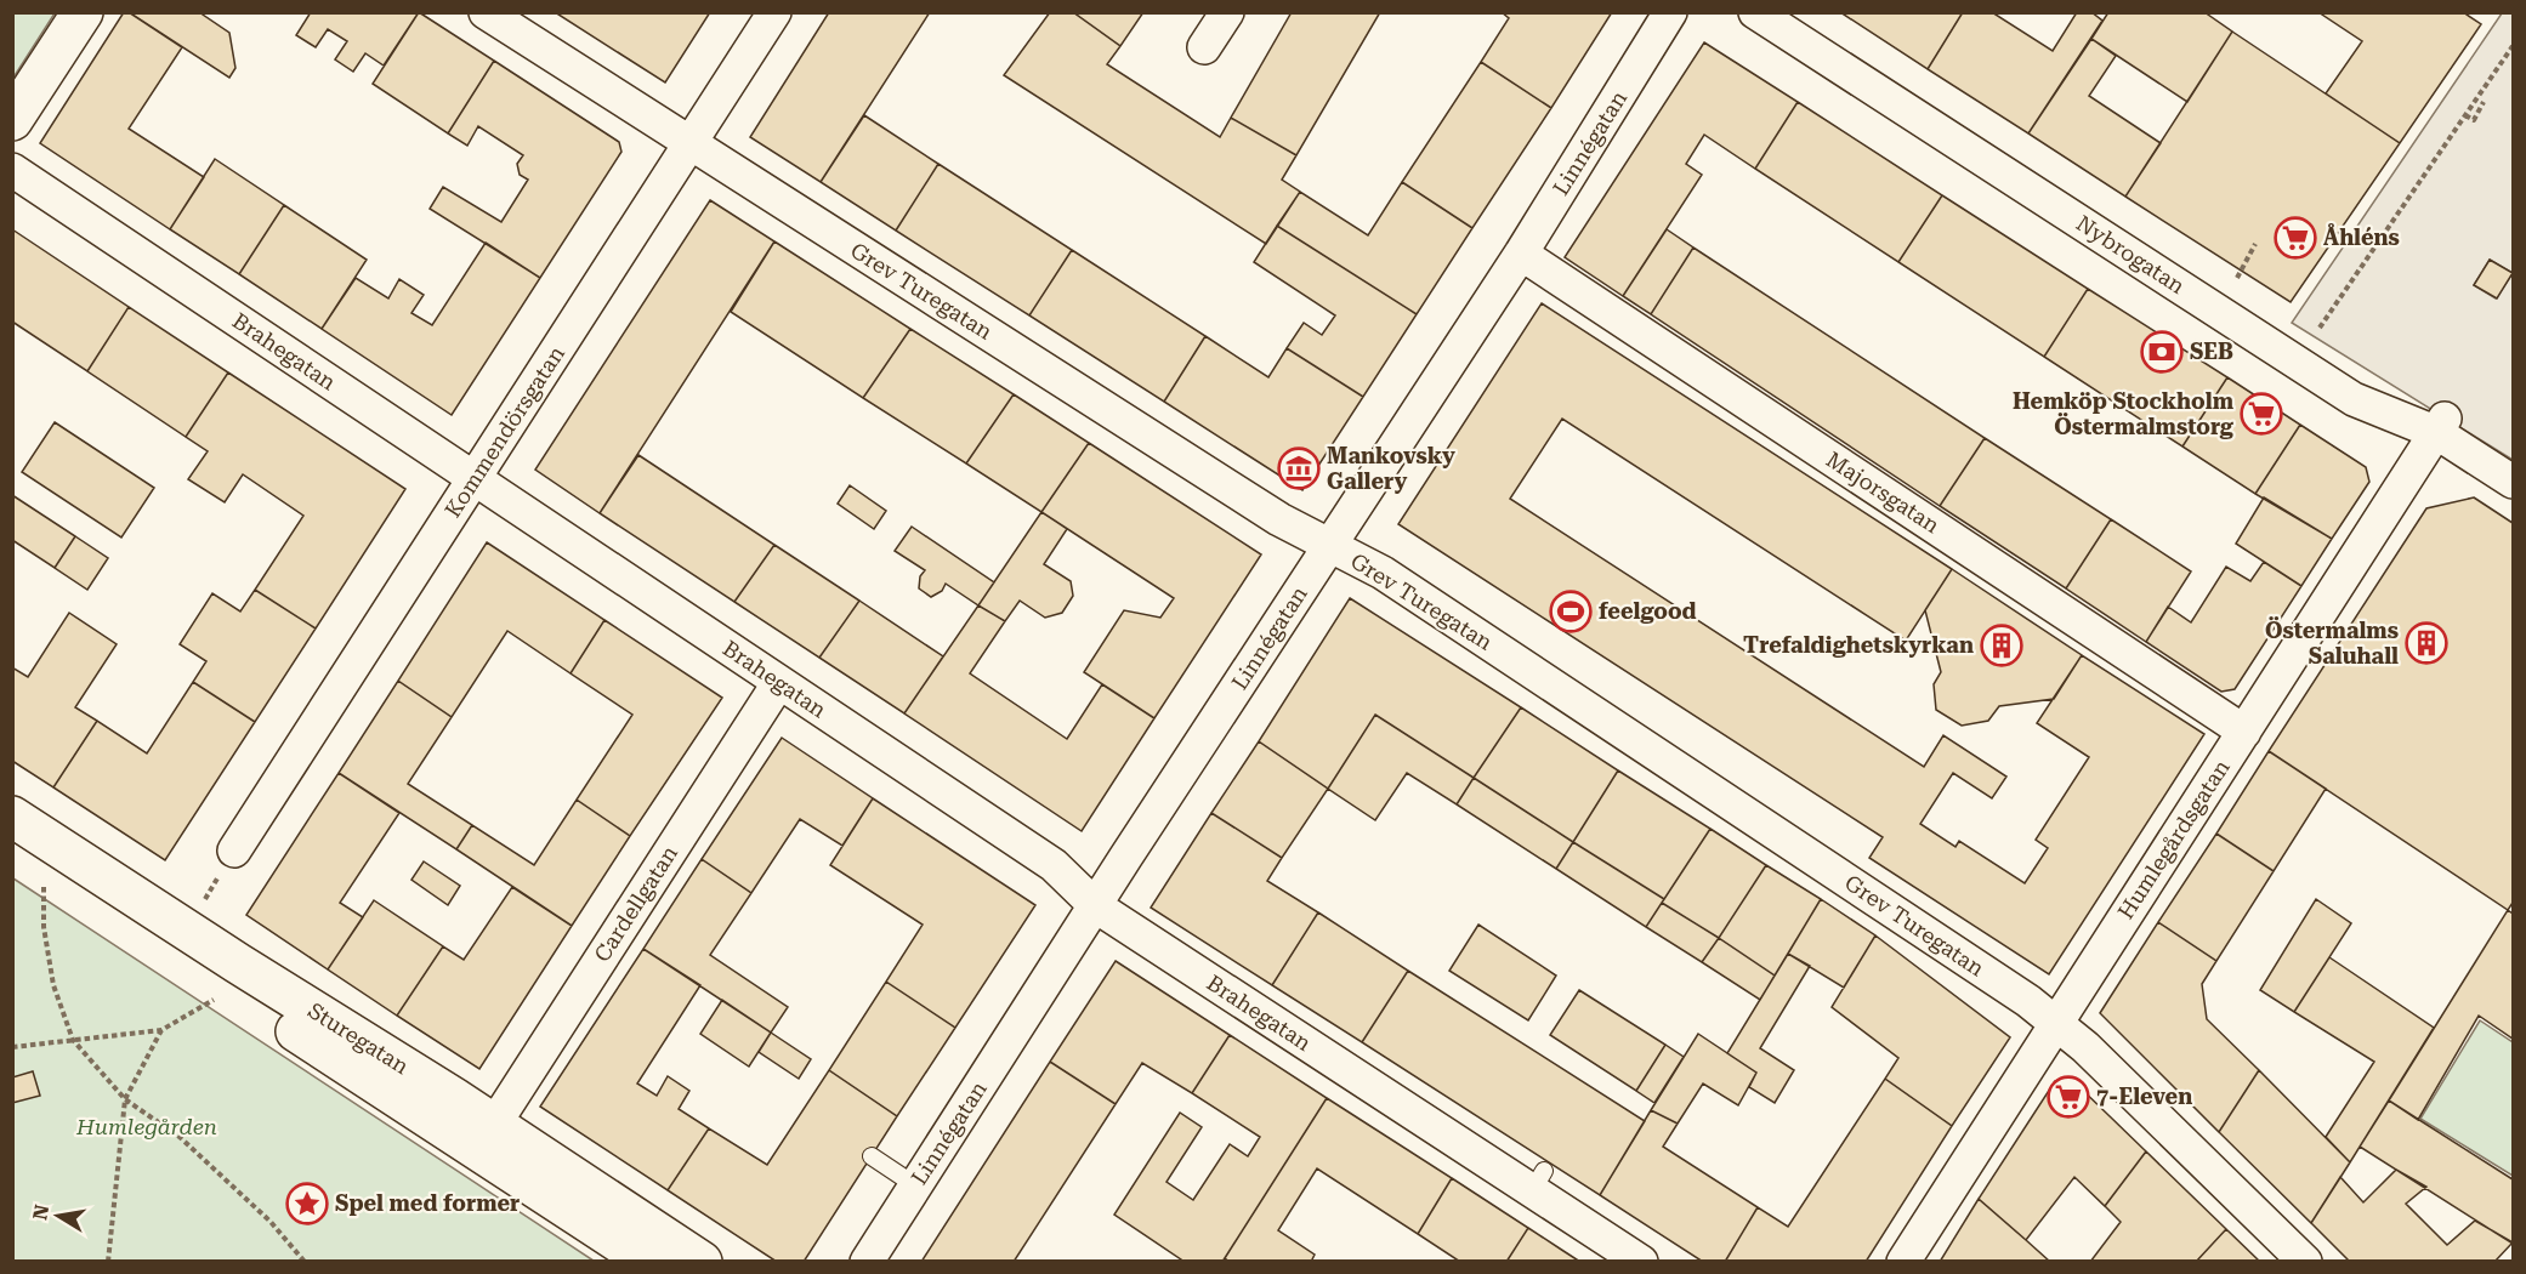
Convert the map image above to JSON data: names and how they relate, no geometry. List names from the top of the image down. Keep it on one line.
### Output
{"streets":{"street":["Linnégatan","Nybrogatan","Grev Turegatan","Brahegatan","Kommendörsgatan","Majorsgatan","Humlegårdsgatan","Cardellgatan","Sturegatan"]},"crossings":[["Linnégatan","Grev Turegatan"],["Linnégatan","Brahegatan"],["Linnégatan","Majorsgatan"],["Nybrogatan","Humlegårdsgatan"],["Grev Turegatan","Kommendörsgatan"],["Grev Turegatan","Humlegårdsgatan"],["Brahegatan","Kommendörsgatan"],["Brahegatan","Cardellgatan"],["Majorsgatan","Humlegårdsgatan"],["Cardellgatan","Sturegatan"]],"parks":["Humlegården"],"places":{"supermarket":["Åhléns","Hemköp Stockholm Östermalmstorg","7-Eleven"],"bank":["SEB"],"museum":["Mankovsky Gallery"],"sports":["feelgood"],"building":["Östermalms Saluhall","Trefaldighetskyrkan"],"place":["Spel med former"]},"north":"left"}
